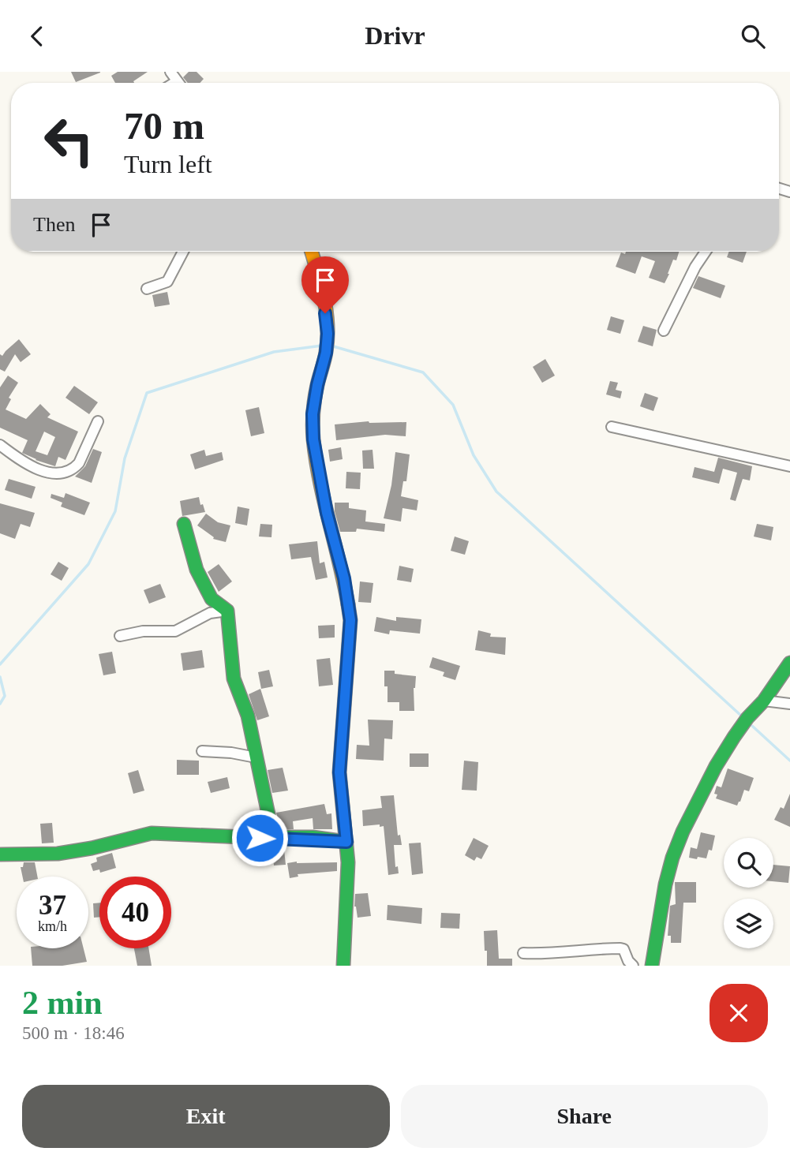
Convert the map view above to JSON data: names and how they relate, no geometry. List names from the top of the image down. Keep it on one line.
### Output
{"page":{"header":"Drivr","turn":["70 m","Turn left"],"then":"Then","speed":"37 km/h","limit":"40","heading":["2 min","500 m · 18:46"],"buttons":["Exit","Share"]}}
